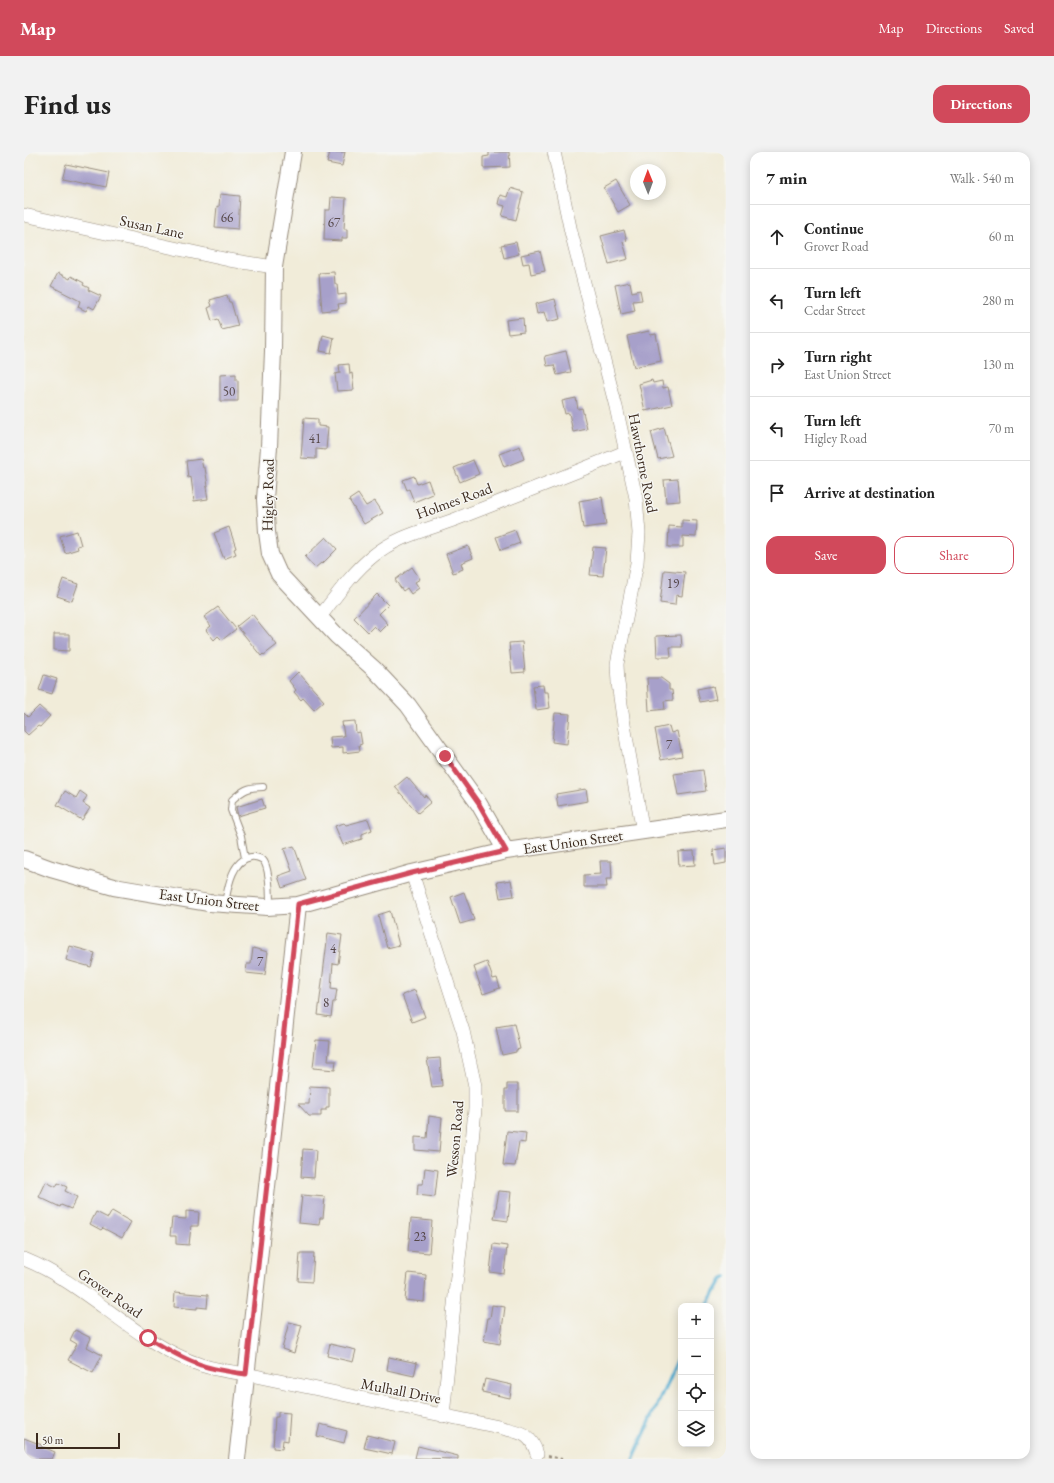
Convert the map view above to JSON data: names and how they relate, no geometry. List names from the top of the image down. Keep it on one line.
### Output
{"streets":{"street":["Susan Lane","Hawthorne Road","Higley Road","Holmes Road","East Union Street","Wesson Road","Grover Road","Mulhall Drive"]},"crossings":[["Susan Lane","Higley Road"],["Hawthorne Road","Holmes Road"],["Hawthorne Road","East Union Street"],["Higley Road","Holmes Road"],["Higley Road","East Union Street"],["East Union Street","Wesson Road"],["Wesson Road","Mulhall Drive"],["Grover Road","Mulhall Drive"]],"house_numbers":["66","67","50","41","19","7","4","7","8","23"],"scale_bar":"50 m","north":"top","page":{"header":"Map","nav":["Map","Directions","Saved"],"buttons":["Directions",["Save","Share"]],"title":"Find us","heading":["7 min","Walk · 540 m"],"list":[["Continue","Grover Road","60 m"],["Turn left","Cedar Street","280 m"],["Turn right","East Union Street","130 m"],["Turn left","Higley Road","70 m"],"Arrive at destination"],"map_buttons":["+","−"],"scale":"50 m"}}
